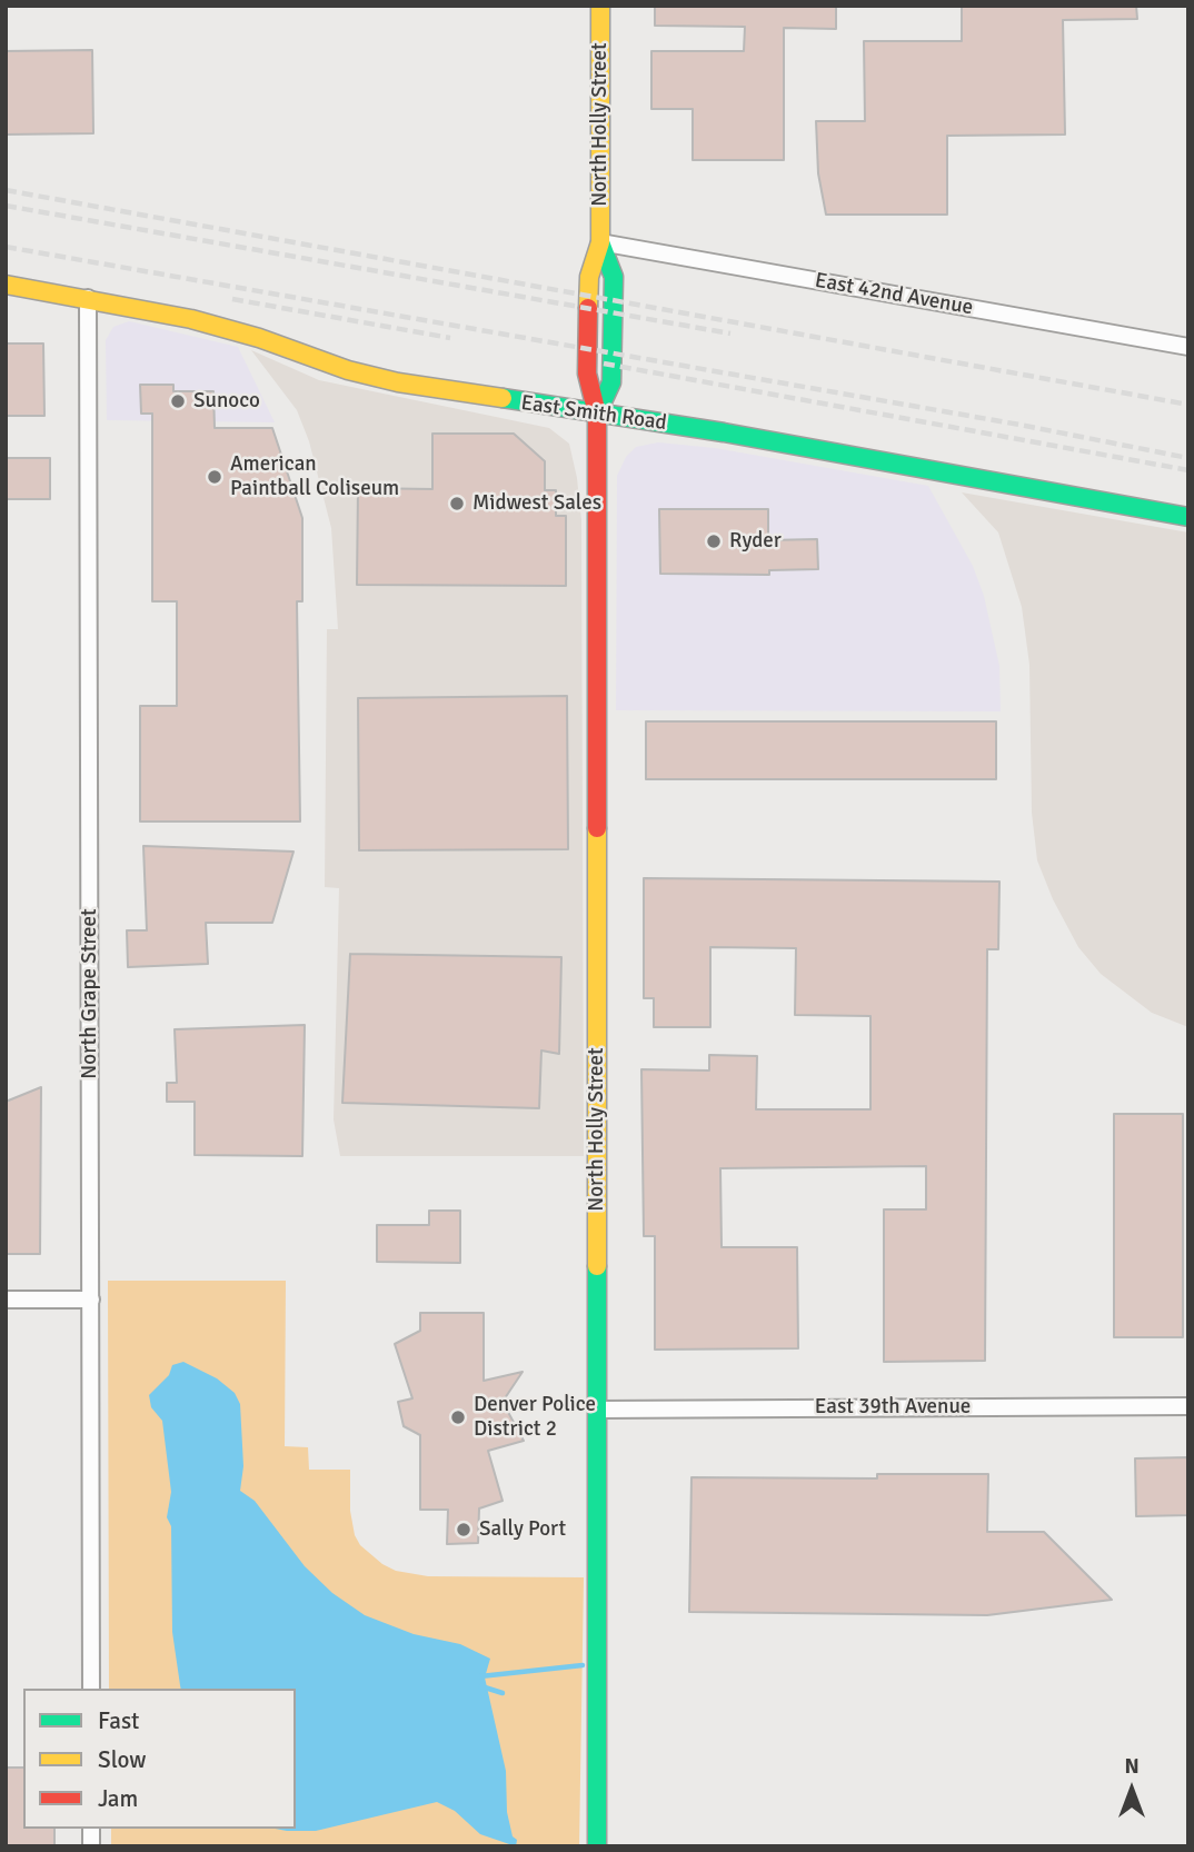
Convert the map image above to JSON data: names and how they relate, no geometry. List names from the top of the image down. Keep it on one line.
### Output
{"streets":{"street":["North Holly Street","East 42nd Avenue","East Smith Road","North Grape Street","East 39th Avenue"]},"crossings":[["North Holly Street","East 42nd Avenue"],["North Holly Street","East Smith Road"],["North Holly Street","East 39th Avenue"],["East Smith Road","North Grape Street"]],"places":["Sunoco","American Paintball Coliseum","Midwest Sales","Ryder","Denver Police District 2","Sally Port"],"legend":["Fast","Slow","Jam"],"north":"top"}
